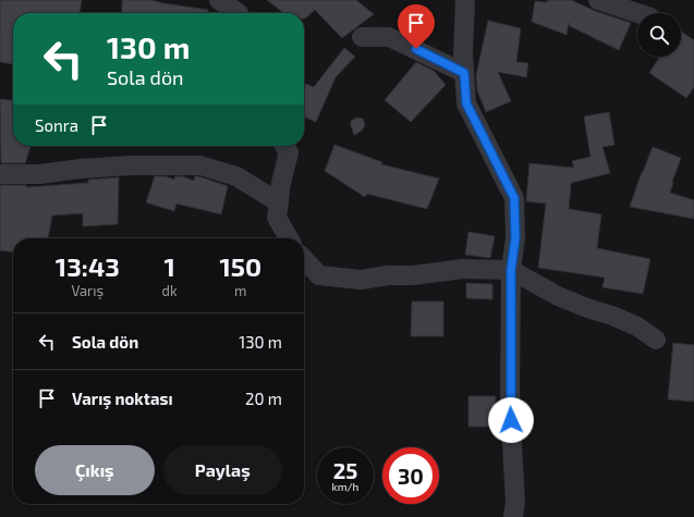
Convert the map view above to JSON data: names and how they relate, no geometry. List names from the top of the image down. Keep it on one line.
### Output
{"page":{"turn":["130 m","Sola dön"],"then":"Sonra","eta":["13:43","Varış","1","dk","150","m"],"list":[{"name":"Sola dön","value":"130 m"},{"name":"Varış noktası","value":"20 m"}],"buttons":["Çıkış","Paylaş"],"speed":"25 km/h","limit":"30"}}
